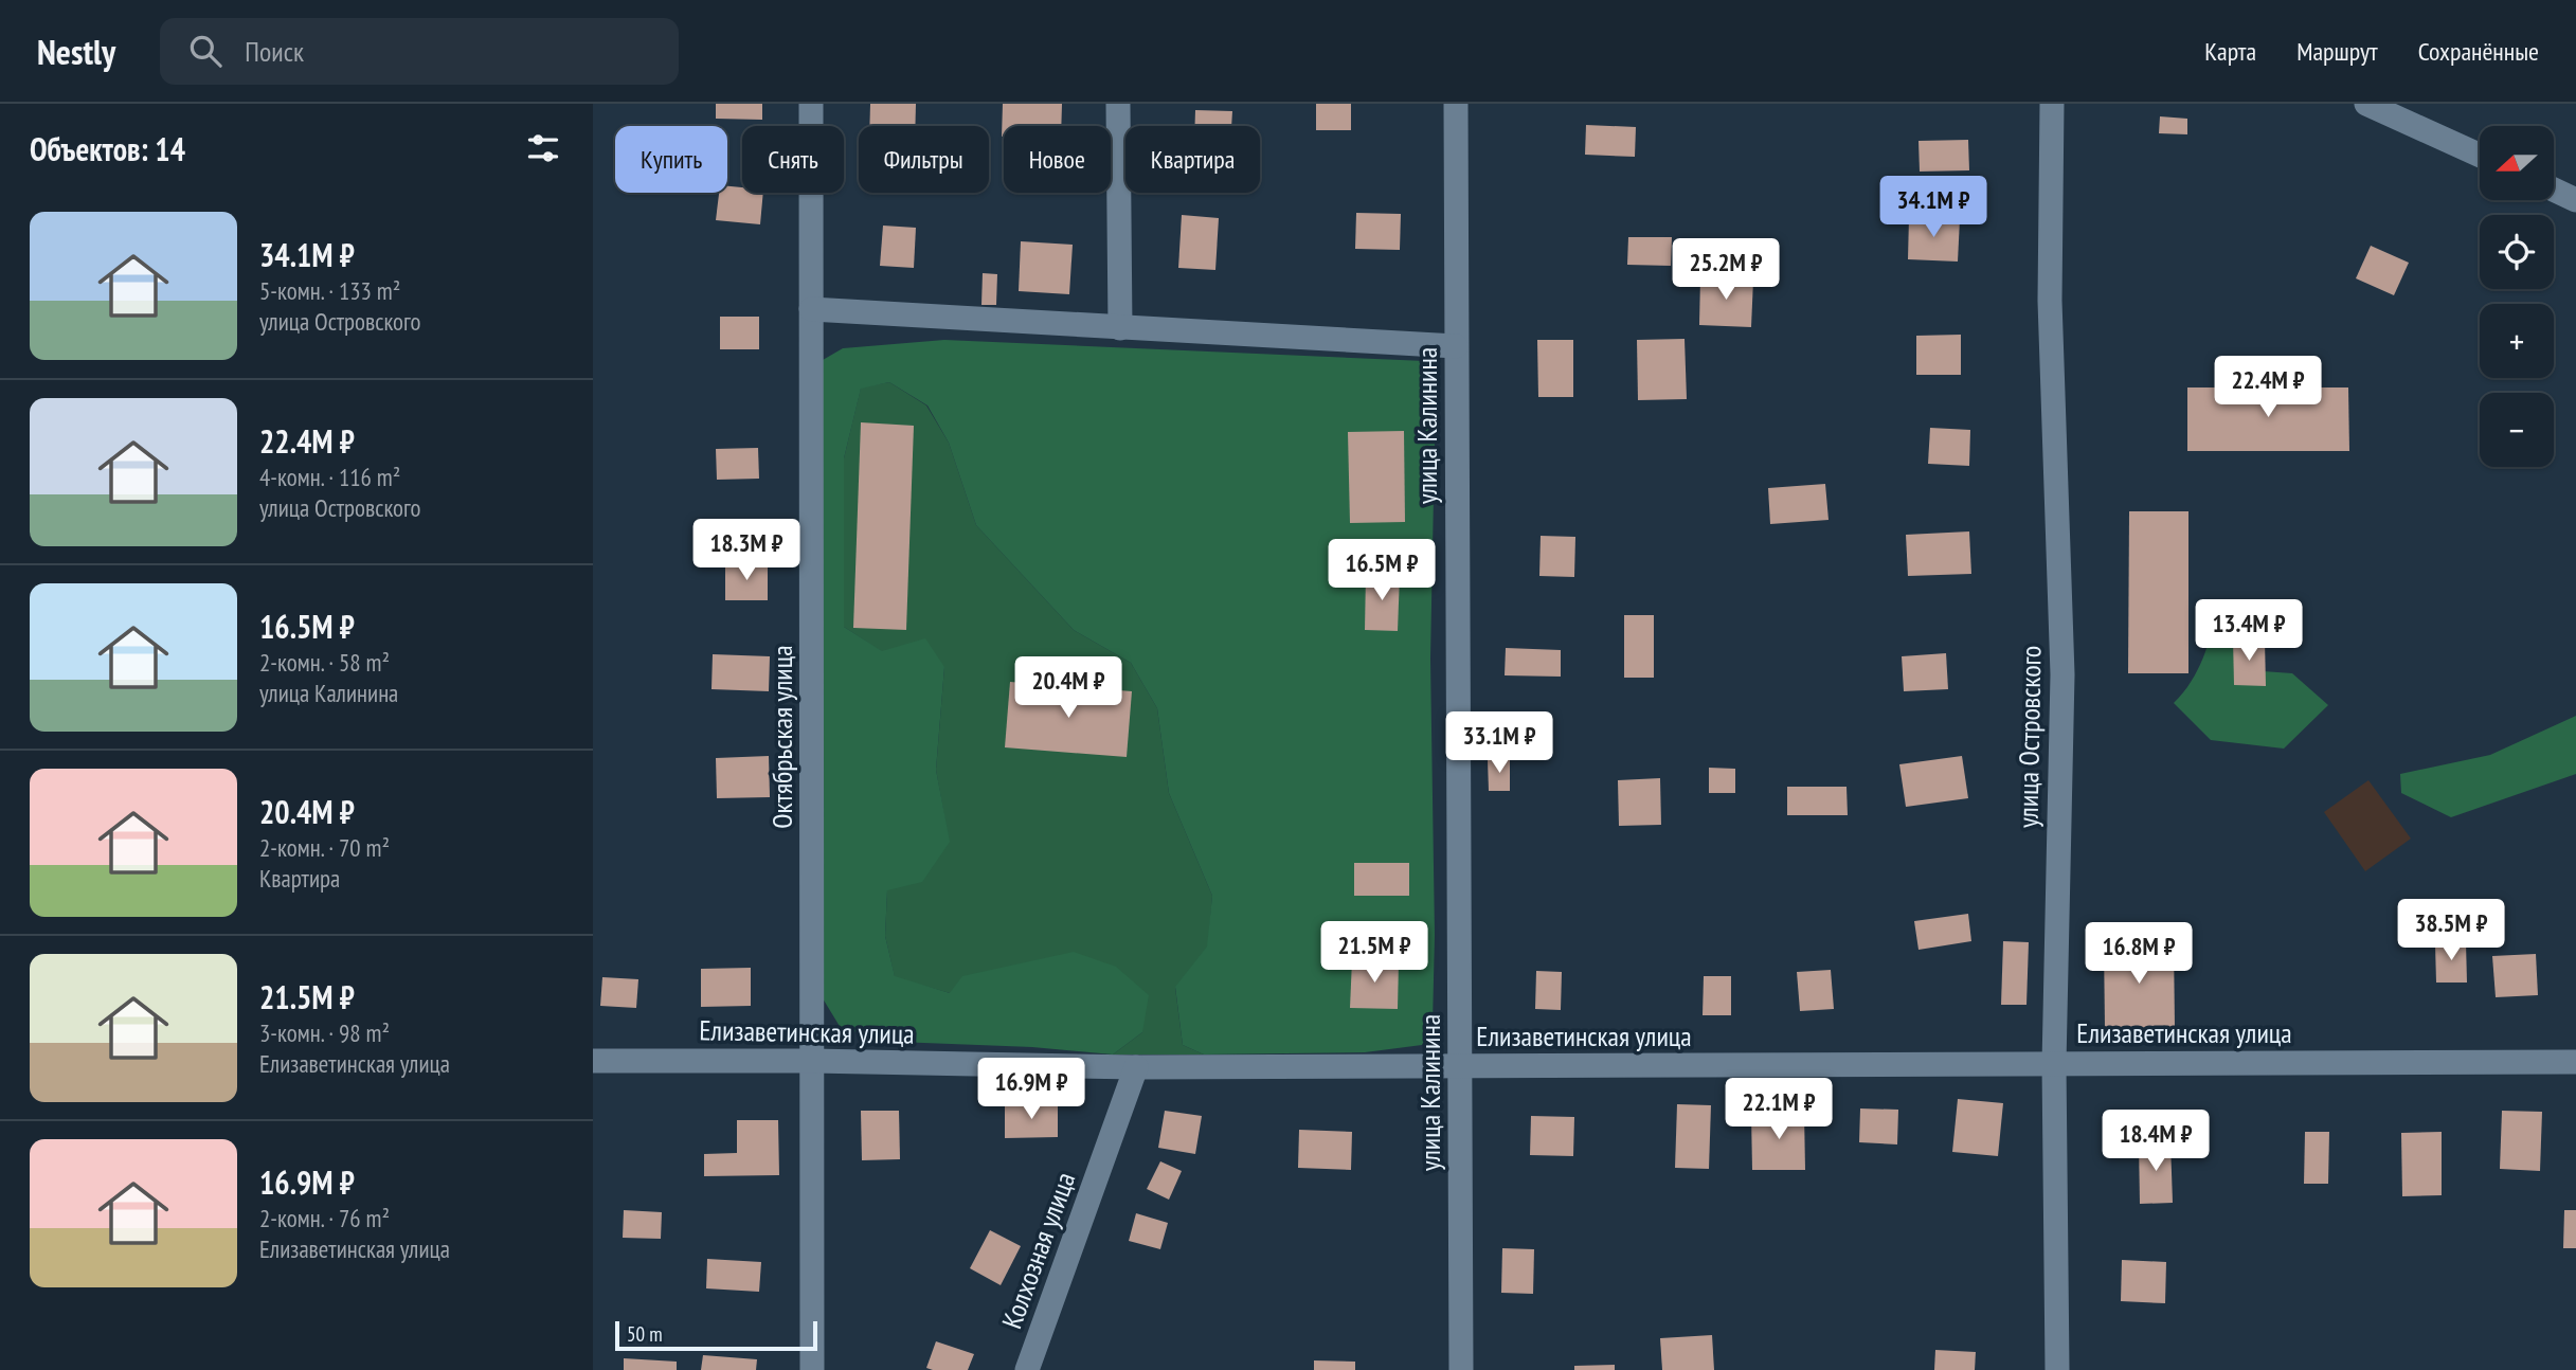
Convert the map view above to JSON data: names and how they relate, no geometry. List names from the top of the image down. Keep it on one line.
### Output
{"streets":{"street":["улица Калинина","Октябрьская улица","улица Островского","Елизаветинская улица","Колхозная улица"]},"crossings":[["улица Калинина","Елизаветинская улица"],["Октябрьская улица","Елизаветинская улица"],["улица Островского","Елизаветинская улица"],["Елизаветинская улица","Колхозная улица"]],"scale_bar":"50 m","north":"left","page":{"header":"Nestly","search":"Поиск","nav":["Карта","Маршрут","Сохранённые"],"heading":"Объектов: 14","map_buttons":["+","−"],"chip":["Купить","Снять","Фильтры","Новое","Квартира"],"price":["34.1M ₽","25.2M ₽","22.4M ₽","18.3M ₽","16.5M ₽","13.4M ₽","20.4M ₽","33.1M ₽","38.5M ₽","21.5M ₽","16.8M ₽","16.9M ₽","22.1M ₽","18.4M ₽"],"list":[{"name":"34.1M ₽","note":"5-комн. · 133 m² · улица Островского"},{"name":"22.4M ₽","note":"4-комн. · 116 m² · улица Островского"},{"name":"16.5M ₽","note":"2-комн. · 58 m² · улица Калинина"},{"name":"20.4M ₽","note":"2-комн. · 70 m² · Квартира"},{"name":"21.5M ₽","note":"3-комн. · 98 m² · Елизаветинская улица"},{"name":"16.9M ₽","note":"2-комн. · 76 m² · Елизаветинская улица"}],"scale":"50 m"}}
